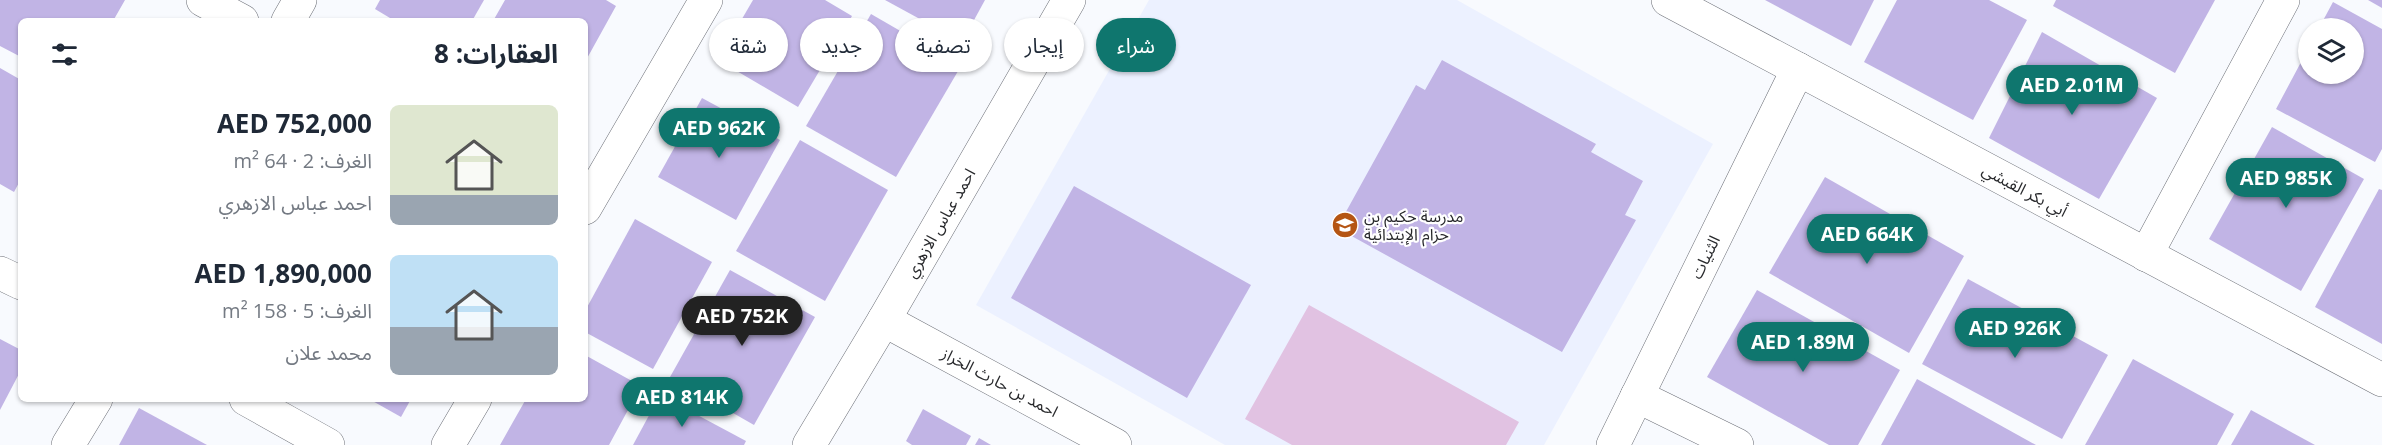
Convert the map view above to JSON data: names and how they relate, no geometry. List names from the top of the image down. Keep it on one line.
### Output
{"streets":{"street":["أبي بكر القبشي","احمد عباس الازهري","الثنيات","احمد بن حارث الخراز"]},"crossings":[["أبي بكر القبشي","الثنيات"],["احمد عباس الازهري","احمد بن حارث الخراز"]],"places":{"school or university":["مدرسة حكيم بن حزام الإبتدائية"]},"page":{"chip":["شراء","إيجار","تصفية","جديد","شقة"],"heading":"العقارات: 8","price":["AED 2.01M","AED 962K","AED 985K","AED 664K","AED 752K","AED 926K","AED 1.89M","AED 814K"],"list":[{"name":"AED 752,000","note":"الغرف: 2 · 64 m² · احمد عباس الازهري"},{"name":"AED 1,890,000","note":"الغرف: 5 · 158 m² · محمد علان"}]}}
